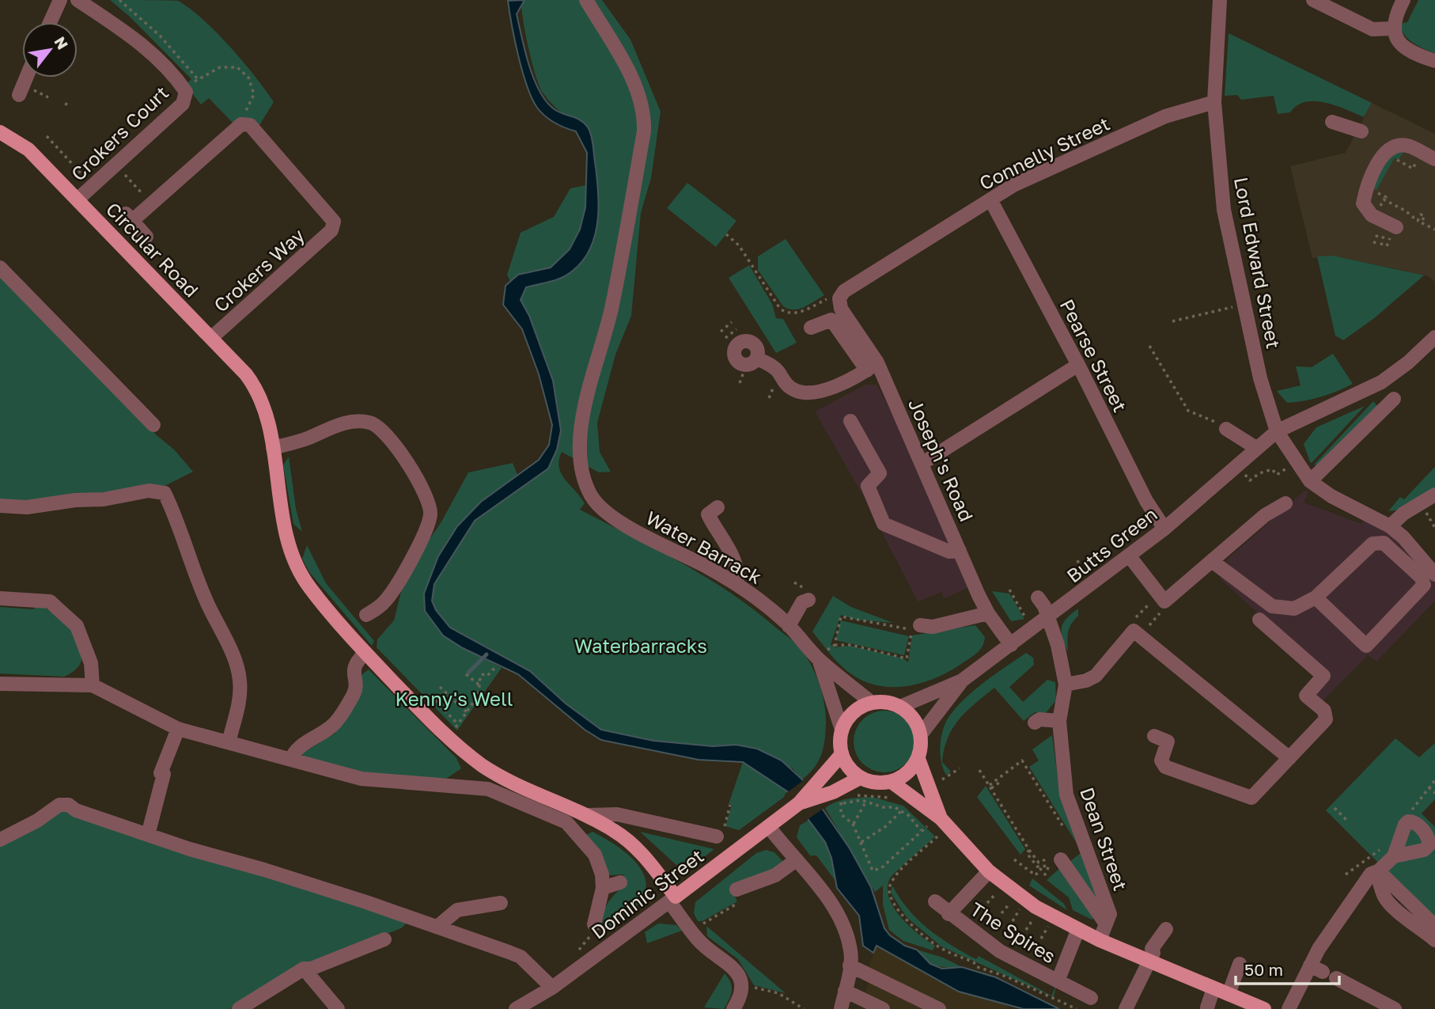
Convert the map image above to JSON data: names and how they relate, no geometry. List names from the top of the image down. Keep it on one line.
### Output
{"streets":{"main road":["Circular Road","Dominic Street"],"street":["Crokers Court","Connelly Street","Lord Edward Street","Crokers Way","Pearse Street","Joseph's Road","Butts Green","Water Barrack","Dean Street","The Spires"]},"crossings":[["Crokers Court","Circular Road"],["Connelly Street","Lord Edward Street"],["Connelly Street","Pearse Street"],["Connelly Street","Joseph's Road"],["Circular Road","Crokers Way"],["Circular Road","Dominic Street"],["Lord Edward Street","Butts Green"],["Pearse Street","Butts Green"],["Joseph's Road","Butts Green"],["Butts Green","Water Barrack"],["Butts Green","Dean Street"],["Butts Green","Dominic Street"],["Water Barrack","Dominic Street"]],"parks":["Waterbarracks","Kenny's Well"],"scale_bar":"50 m","north":"top right"}
